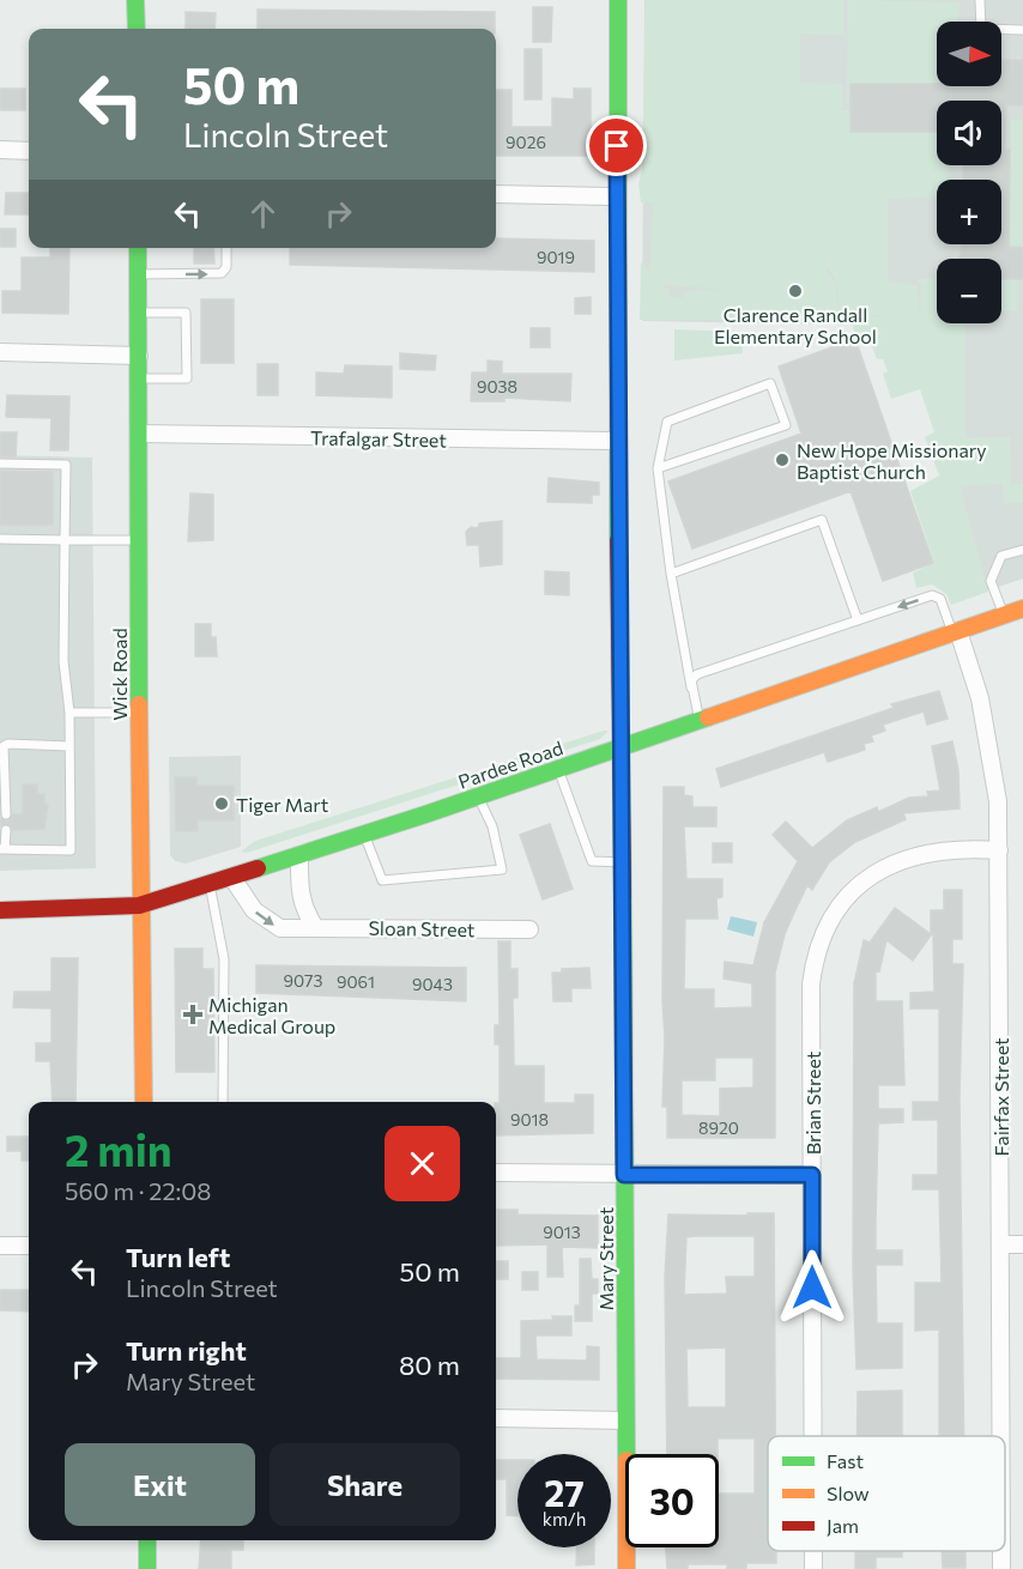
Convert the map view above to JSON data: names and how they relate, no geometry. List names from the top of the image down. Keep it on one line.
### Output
{"streets":{"street":["Trafalgar Street","Wick Road","Pardee Road","Sloan Street","Fairfax Street","Brian Street","Mary Street"]},"crossings":[["Trafalgar Street","Wick Road"],["Trafalgar Street","Mary Street"],["Wick Road","Pardee Road"],["Pardee Road","Sloan Street"],["Pardee Road","Fairfax Street"],["Pardee Road","Mary Street"],["Fairfax Street","Brian Street"]],"places":{"other":["Clarence Randall Elementary School","New Hope Missionary Baptist Church","Tiger Mart"],"health":["Michigan Medical Group"]},"house_numbers":["9026","9019","9038","9073","9061","9043","9018","8920","9013"],"legend":["Fast","Slow","Jam"],"north":"right","page":{"map_buttons":["+","−"],"turn":["50 m","Lincoln Street"],"heading":["2 min","560 m · 22:08"],"list":[{"name":"Turn left","note":"Lincoln Street","value":"50 m"},{"name":"Turn right","note":"Mary Street","value":"80 m"}],"buttons":["Exit","Share"],"speed":"27 km/h","limit":"30"}}
